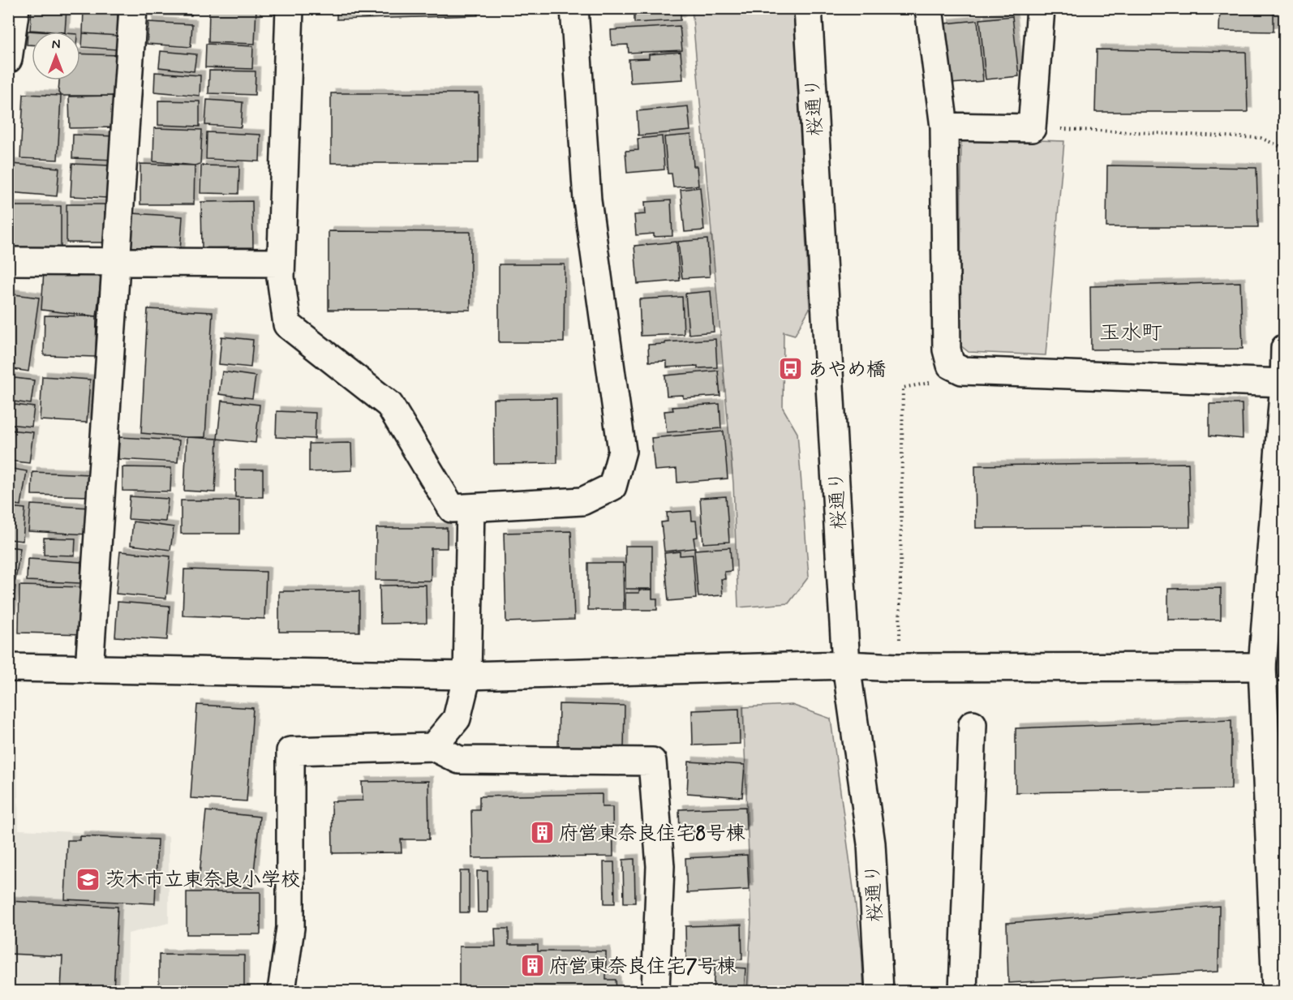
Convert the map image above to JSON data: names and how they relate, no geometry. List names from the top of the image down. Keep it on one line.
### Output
{"streets":{"street":["桜通り"]},"districts":["玉水町"],"places":{"bus stop":["あやめ橋"],"building":["府営東奈良住宅8号棟","府営東奈良住宅7号棟"],"school or university":["茨木市立東奈良小学校"]},"north":"top"}
